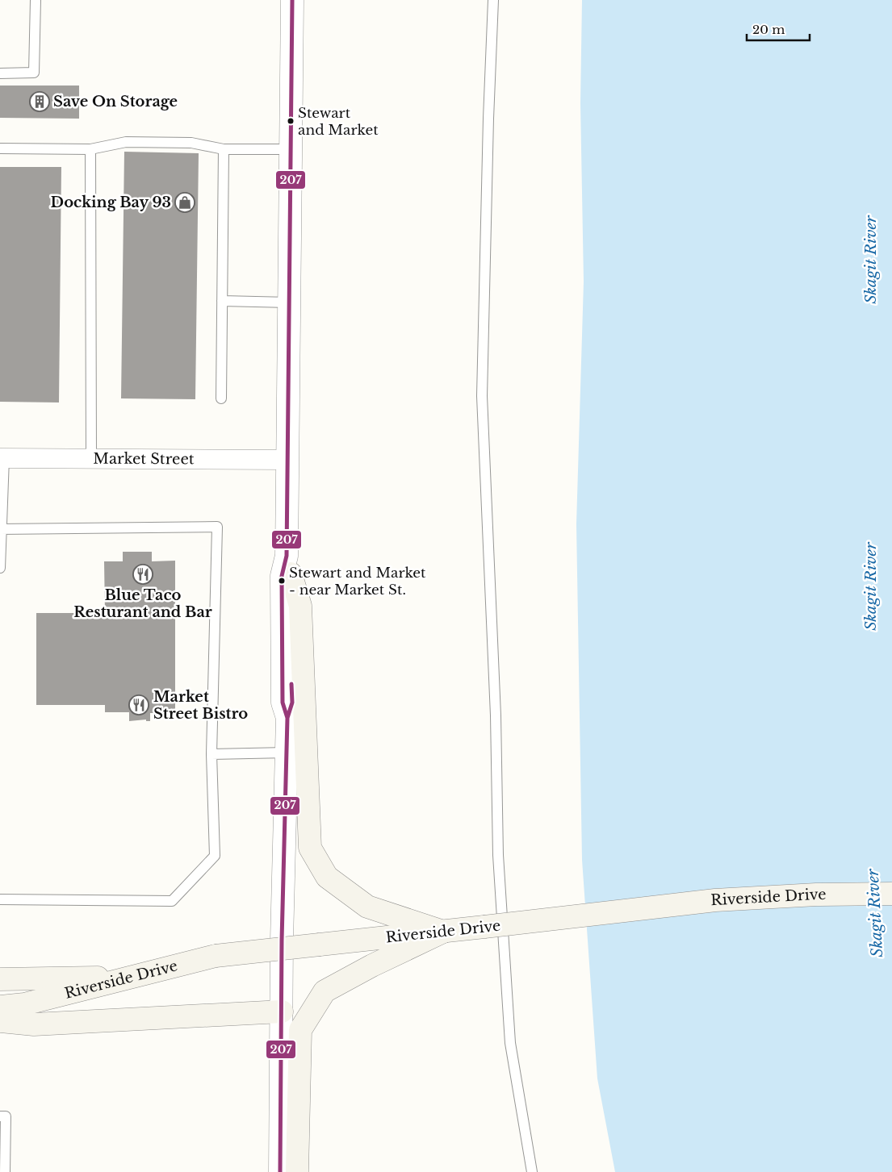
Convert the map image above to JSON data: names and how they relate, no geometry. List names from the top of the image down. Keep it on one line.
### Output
{"streets":{"main road":["Riverside Drive"],"street":["Market Street"]},"water":["Skagit River"],"places":{"building":["Save On Storage"],"other":["Stewart and Market","Stewart and Market - near Market St."],"shop":["Docking Bay 93"],"restaurant":["Blue Taco Resturant and Bar","Market Street Bistro"]},"lines":["transit line 207"],"scale_bar":"20 m"}
